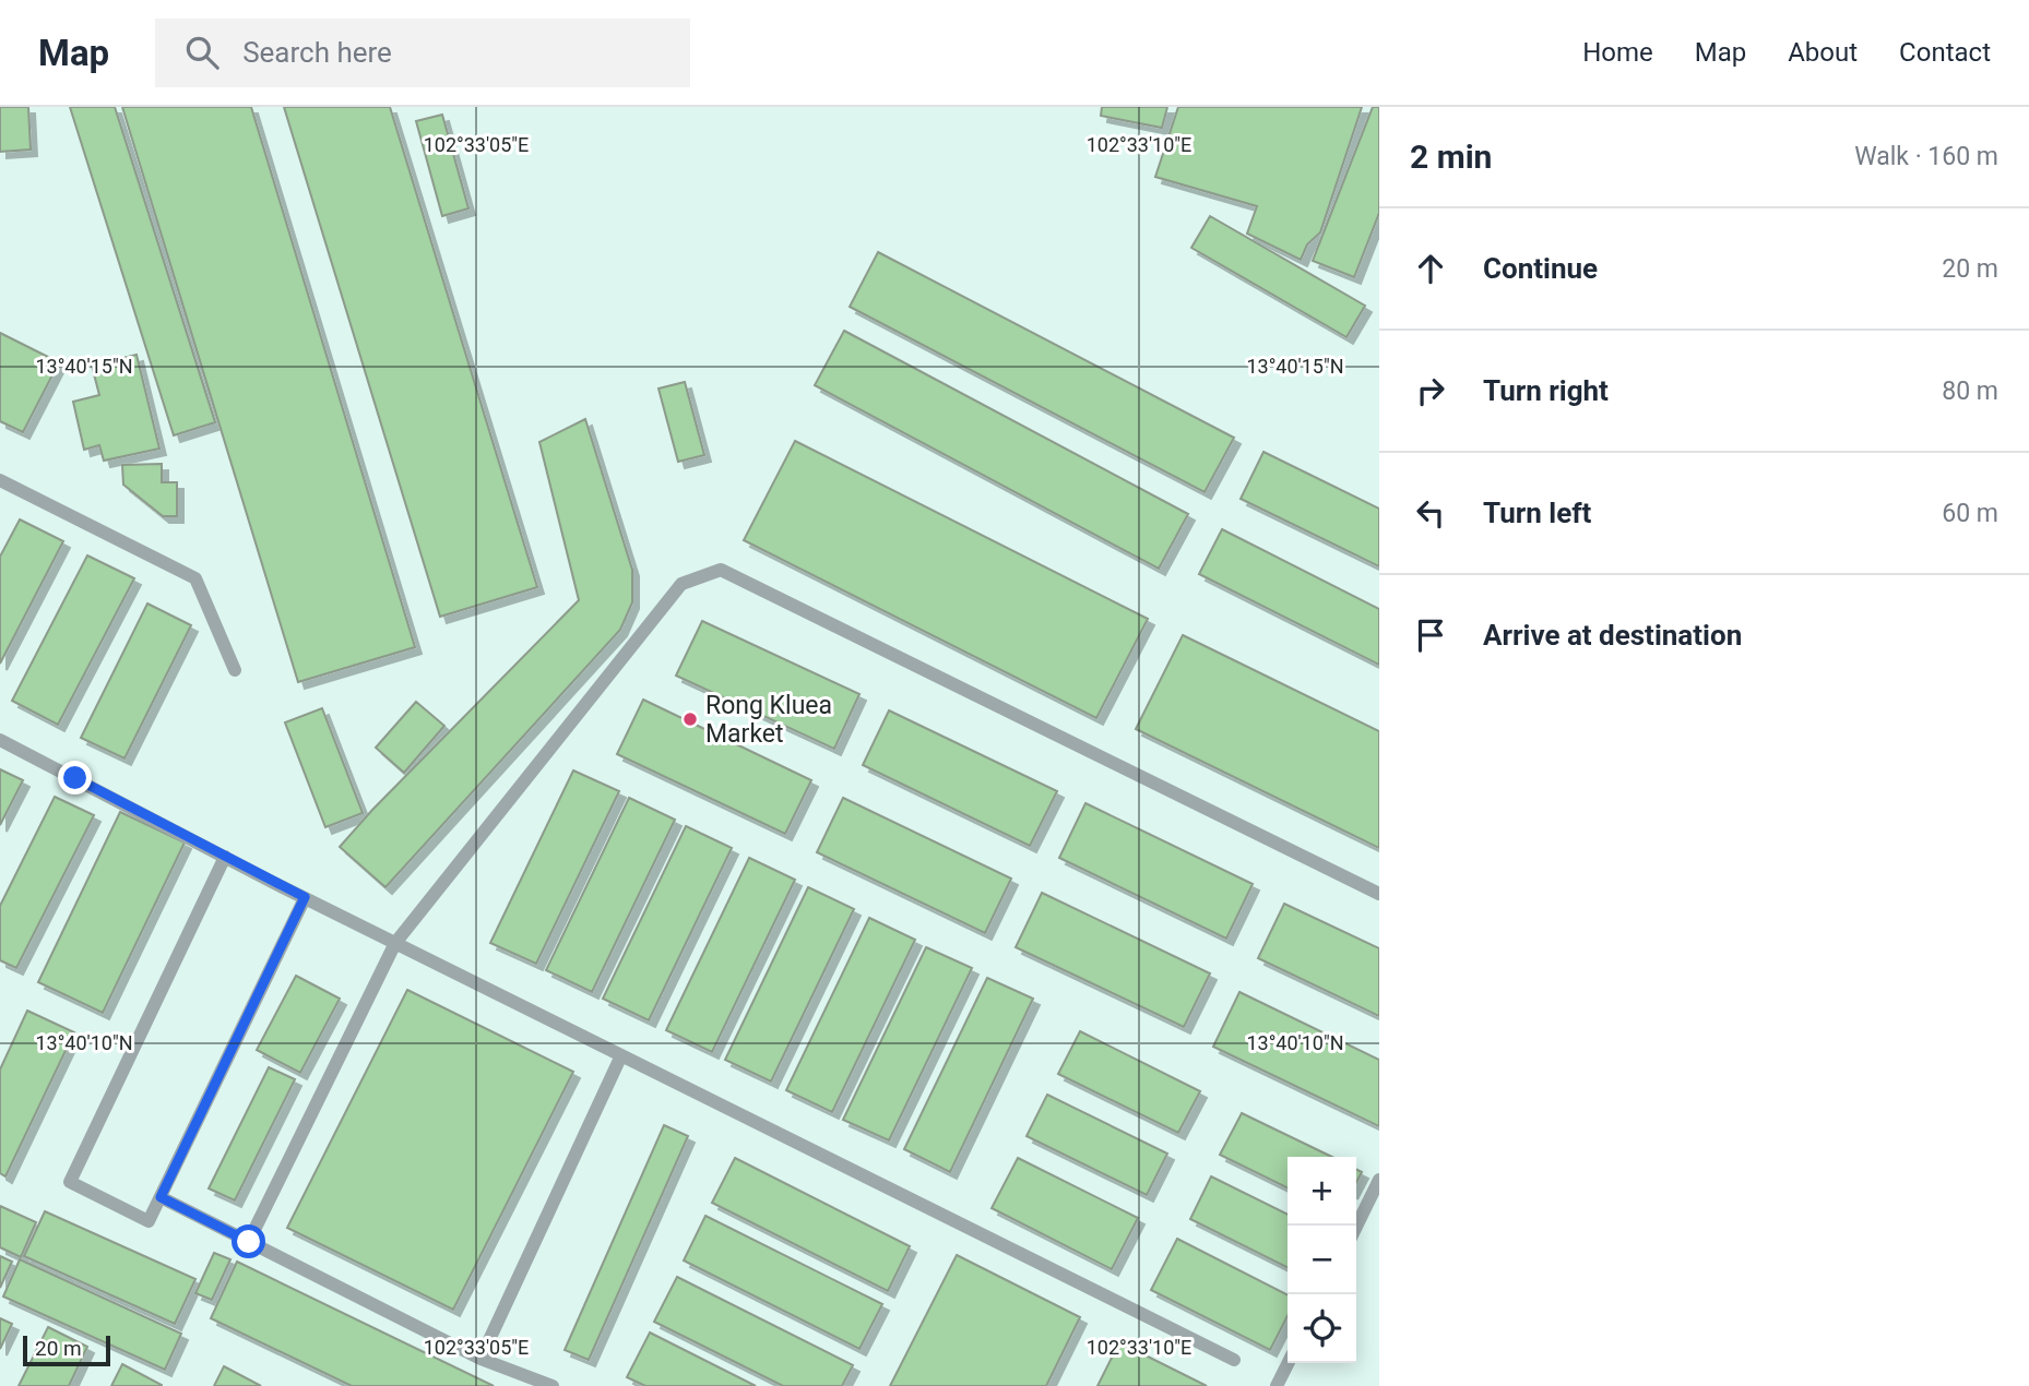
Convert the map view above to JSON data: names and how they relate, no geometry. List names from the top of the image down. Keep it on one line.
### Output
{"places":["Rong Kluea Market"],"scale_bar":"20 m","page":{"header":"Map","search":"Search here","nav":["Home","Map","About","Contact"],"heading":["2 min","Walk · 160 m"],"list":[["Continue","20 m"],["Turn right","80 m"],["Turn left","60 m"],"Arrive at destination"],"map_buttons":["+","−"],"scale":"20 m"},"coordinates":["102°33'05\"E","102°33'10\"E","13°40'15\"N","13°40'10\"N"]}
